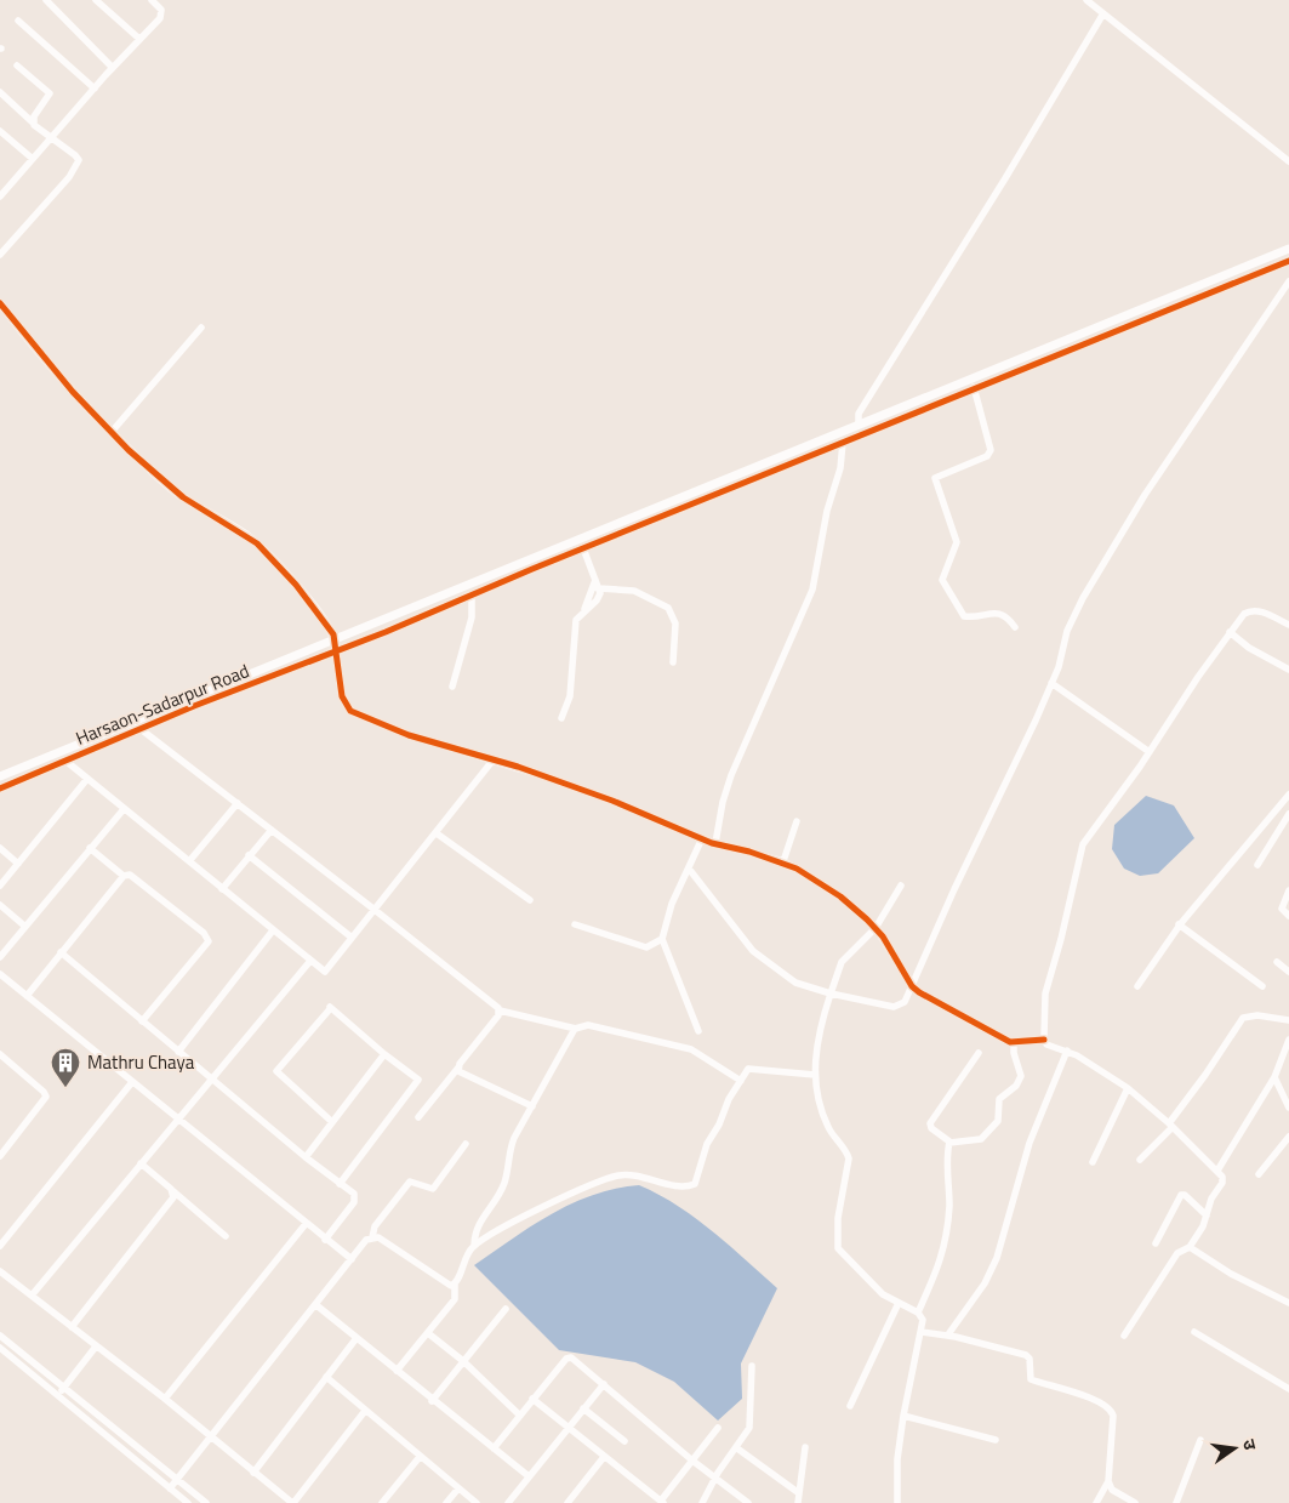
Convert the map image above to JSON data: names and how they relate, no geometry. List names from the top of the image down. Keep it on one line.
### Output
{"streets":{"street":["Harsaon-Sadarpur Road"]},"places":{"building":["Mathru Chaya"]},"north":"right"}
